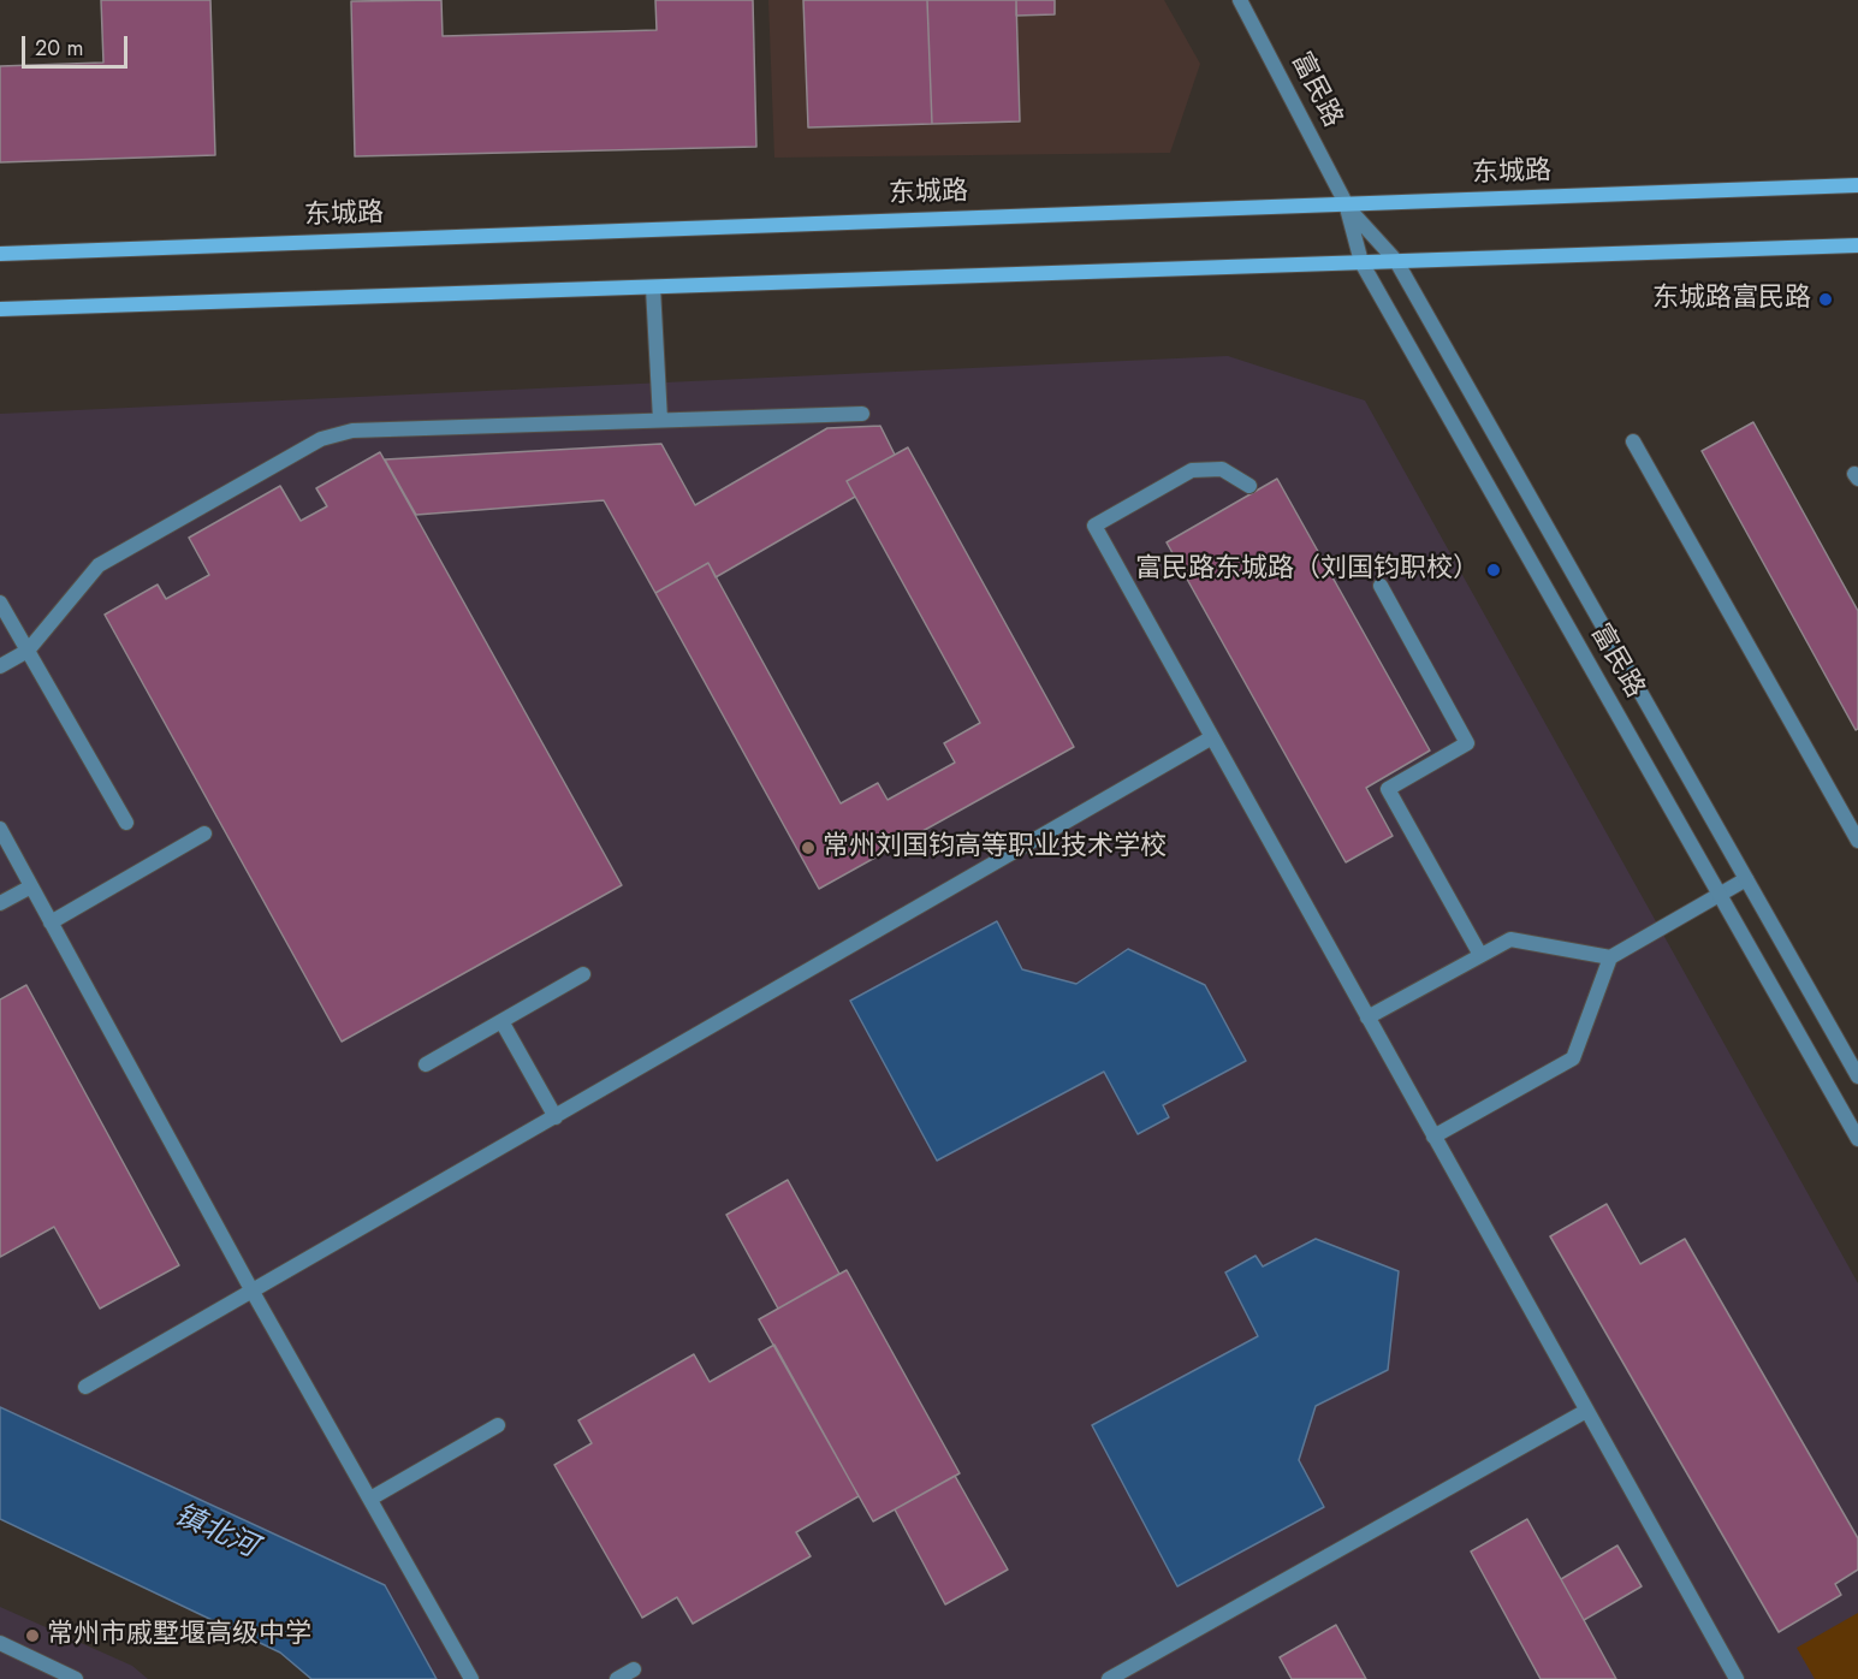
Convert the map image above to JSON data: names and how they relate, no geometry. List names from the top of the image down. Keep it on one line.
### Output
{"streets":{"main road":["东城路"],"street":["富民路"]},"crossings":[["富民路","东城路"]],"water":["镇北河"],"places":["东城路富民路","富民路东城路（刘国钧职校）","常州刘国钧高等职业技术学校","常州市戚墅堰高级中学"],"scale_bar":"20 m"}
